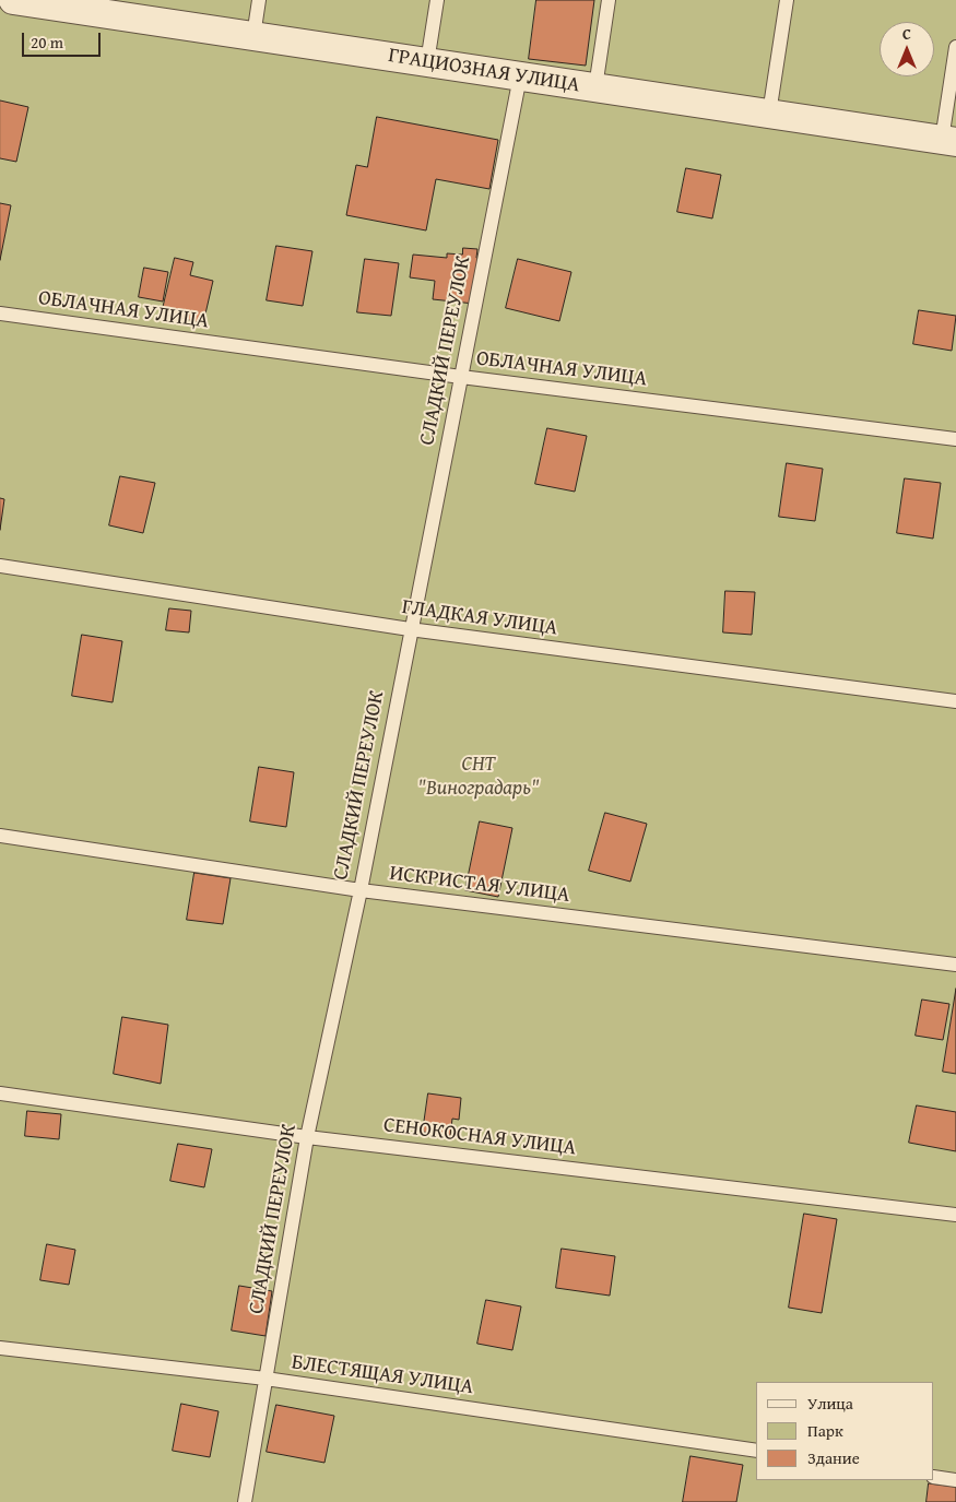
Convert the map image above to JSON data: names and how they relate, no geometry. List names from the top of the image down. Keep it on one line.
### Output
{"streets":{"street":["ГРАЦИОЗНАЯ УЛИЦА"],"lane":["ОБЛАЧНАЯ УЛИЦА","СЛАДКИЙ ПЕРЕУЛОК","ГЛАДКАЯ УЛИЦА","ИСКРИСТАЯ УЛИЦА","СЕНОКОСНАЯ УЛИЦА","БЛЕСТЯЩАЯ УЛИЦА"]},"crossings":[["ГРАЦИОЗНАЯ УЛИЦА","СЛАДКИЙ ПЕРЕУЛОК"],["ОБЛАЧНАЯ УЛИЦА","СЛАДКИЙ ПЕРЕУЛОК"],["СЛАДКИЙ ПЕРЕУЛОК","ГЛАДКАЯ УЛИЦА"],["СЛАДКИЙ ПЕРЕУЛОК","ИСКРИСТАЯ УЛИЦА"],["СЛАДКИЙ ПЕРЕУЛОК","СЕНОКОСНАЯ УЛИЦА"],["СЛАДКИЙ ПЕРЕУЛОК","БЛЕСТЯЩАЯ УЛИЦА"]],"parks":["СНТ \"Виноградарь\""],"legend":["Улица","Парк","Здание"],"scale_bar":"20 m","north":"top"}
